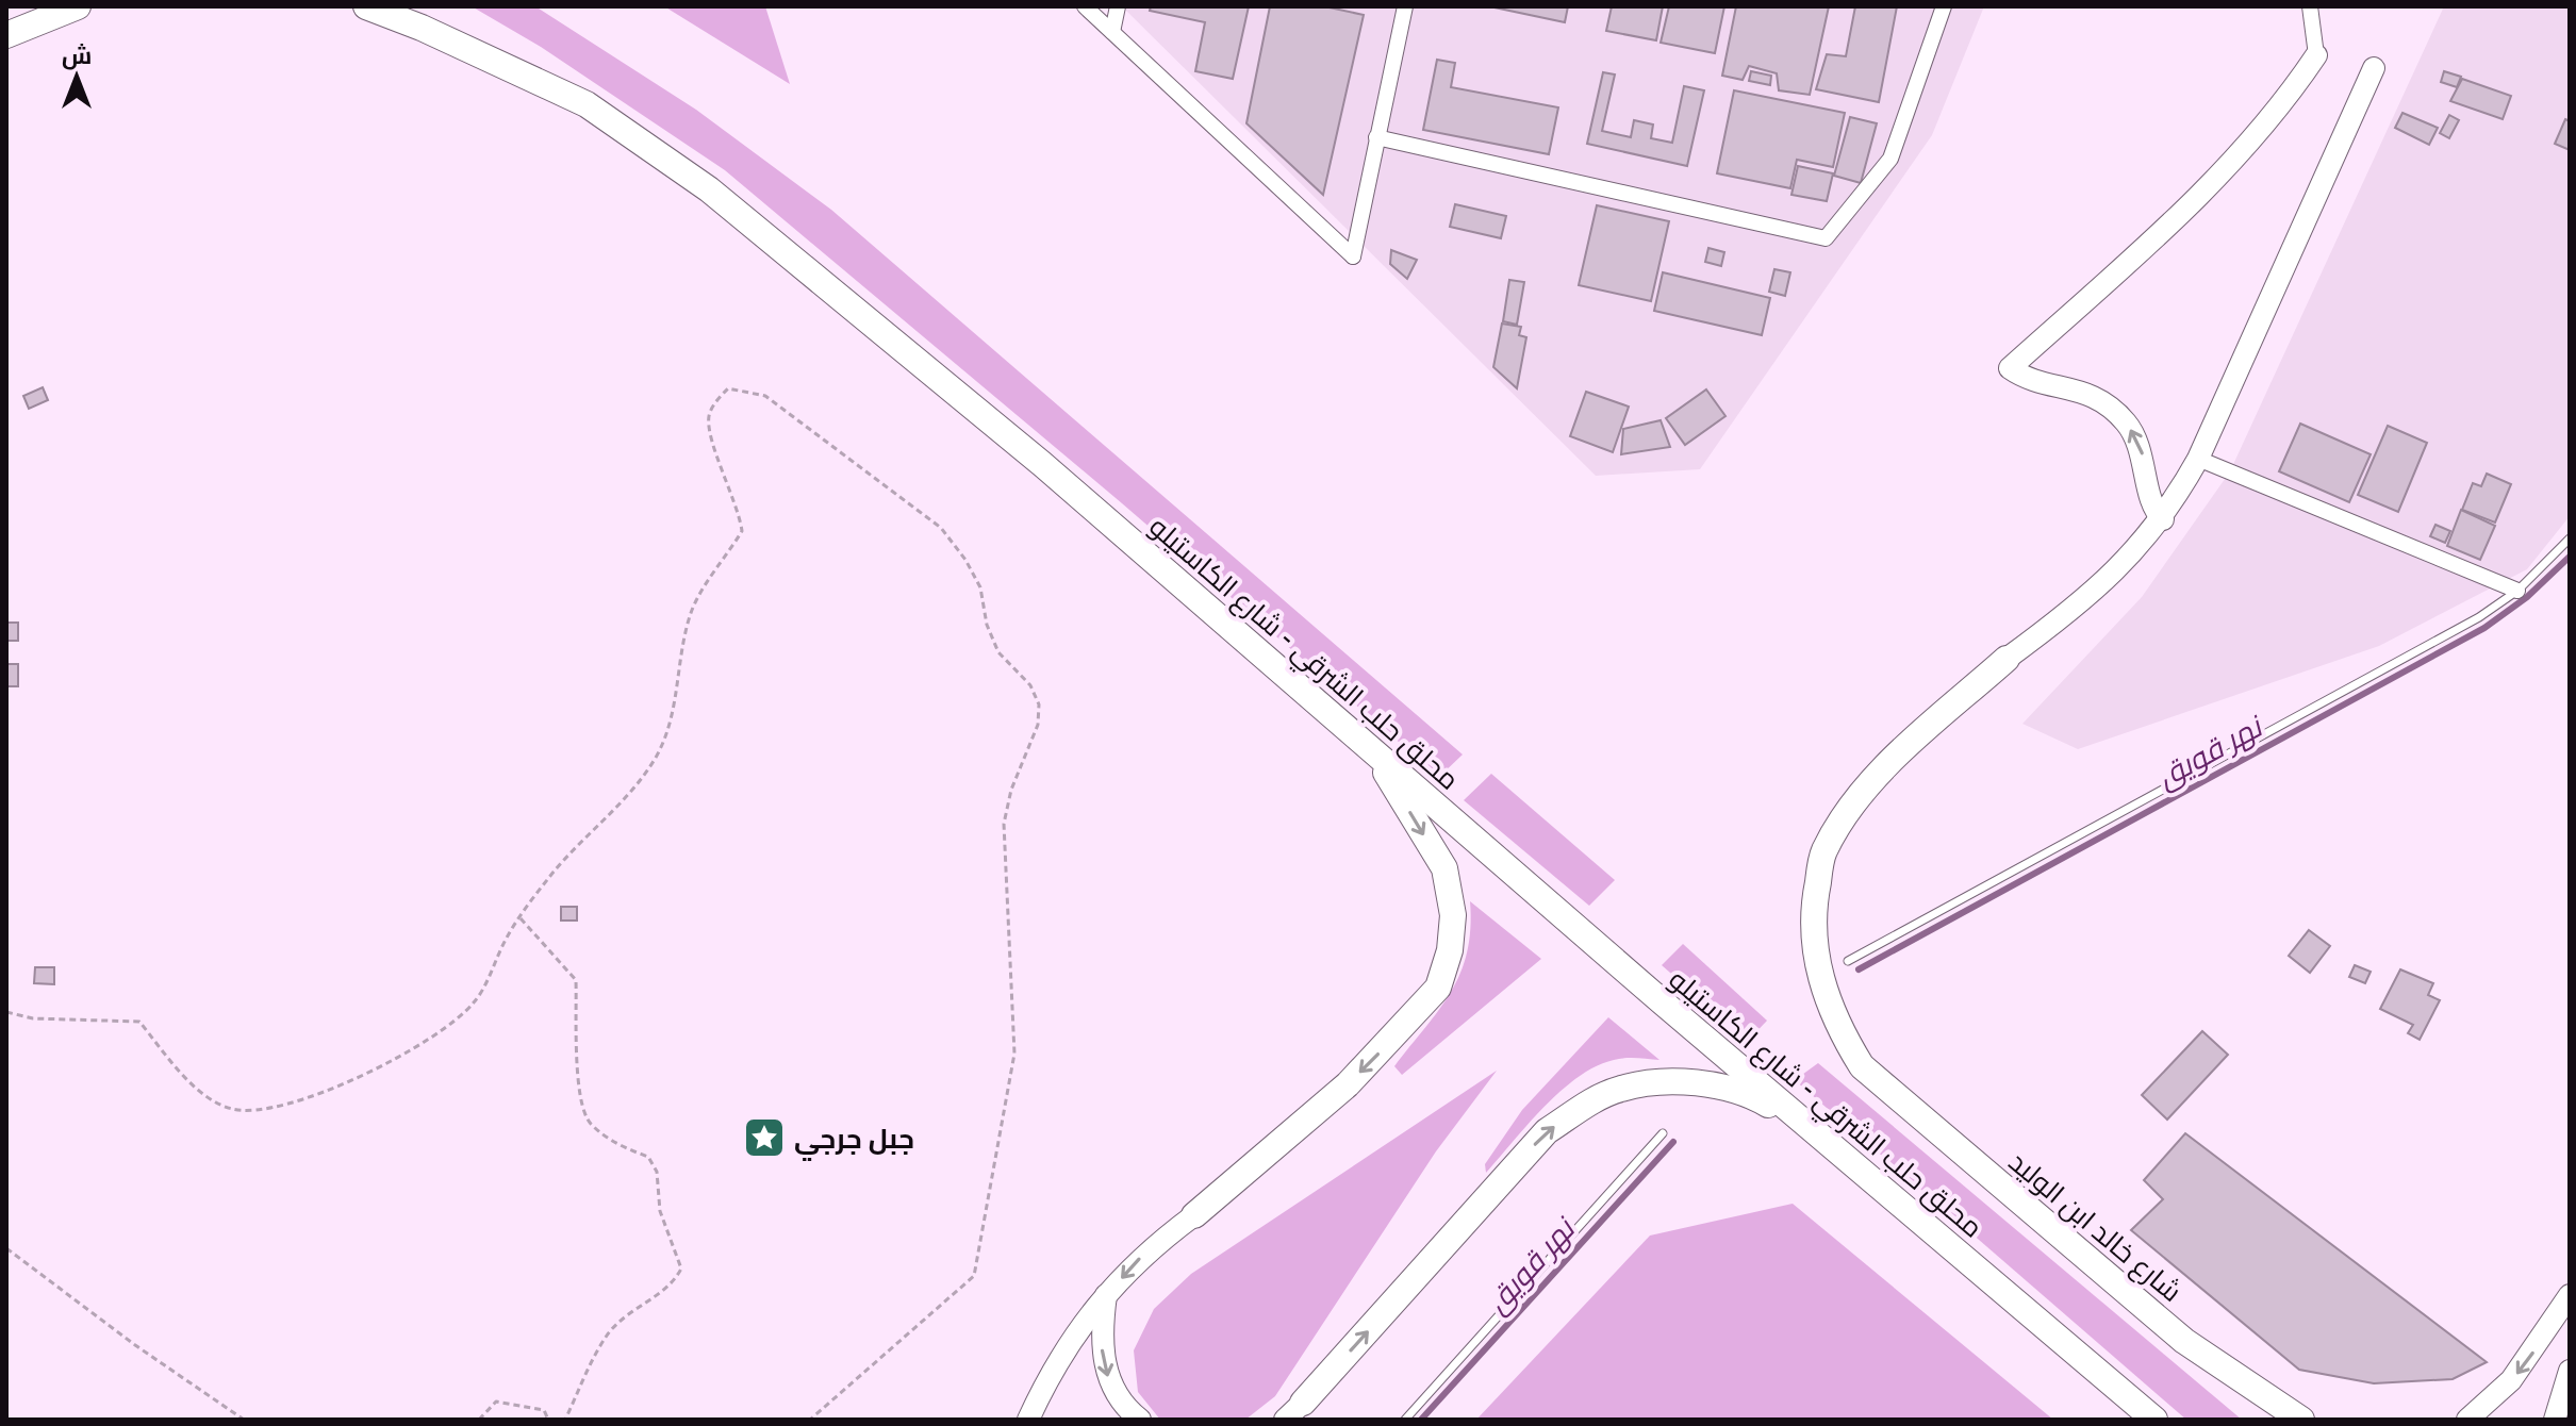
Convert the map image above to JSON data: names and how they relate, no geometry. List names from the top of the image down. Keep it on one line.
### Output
{"streets":{"highway":["محلق حلب الشرقي - شارع الكاستيلو","شارع خالد ابن الوليد"]},"water":["نهر قويق"],"places":{"place":["جبل جرجي"]},"north":"top"}
